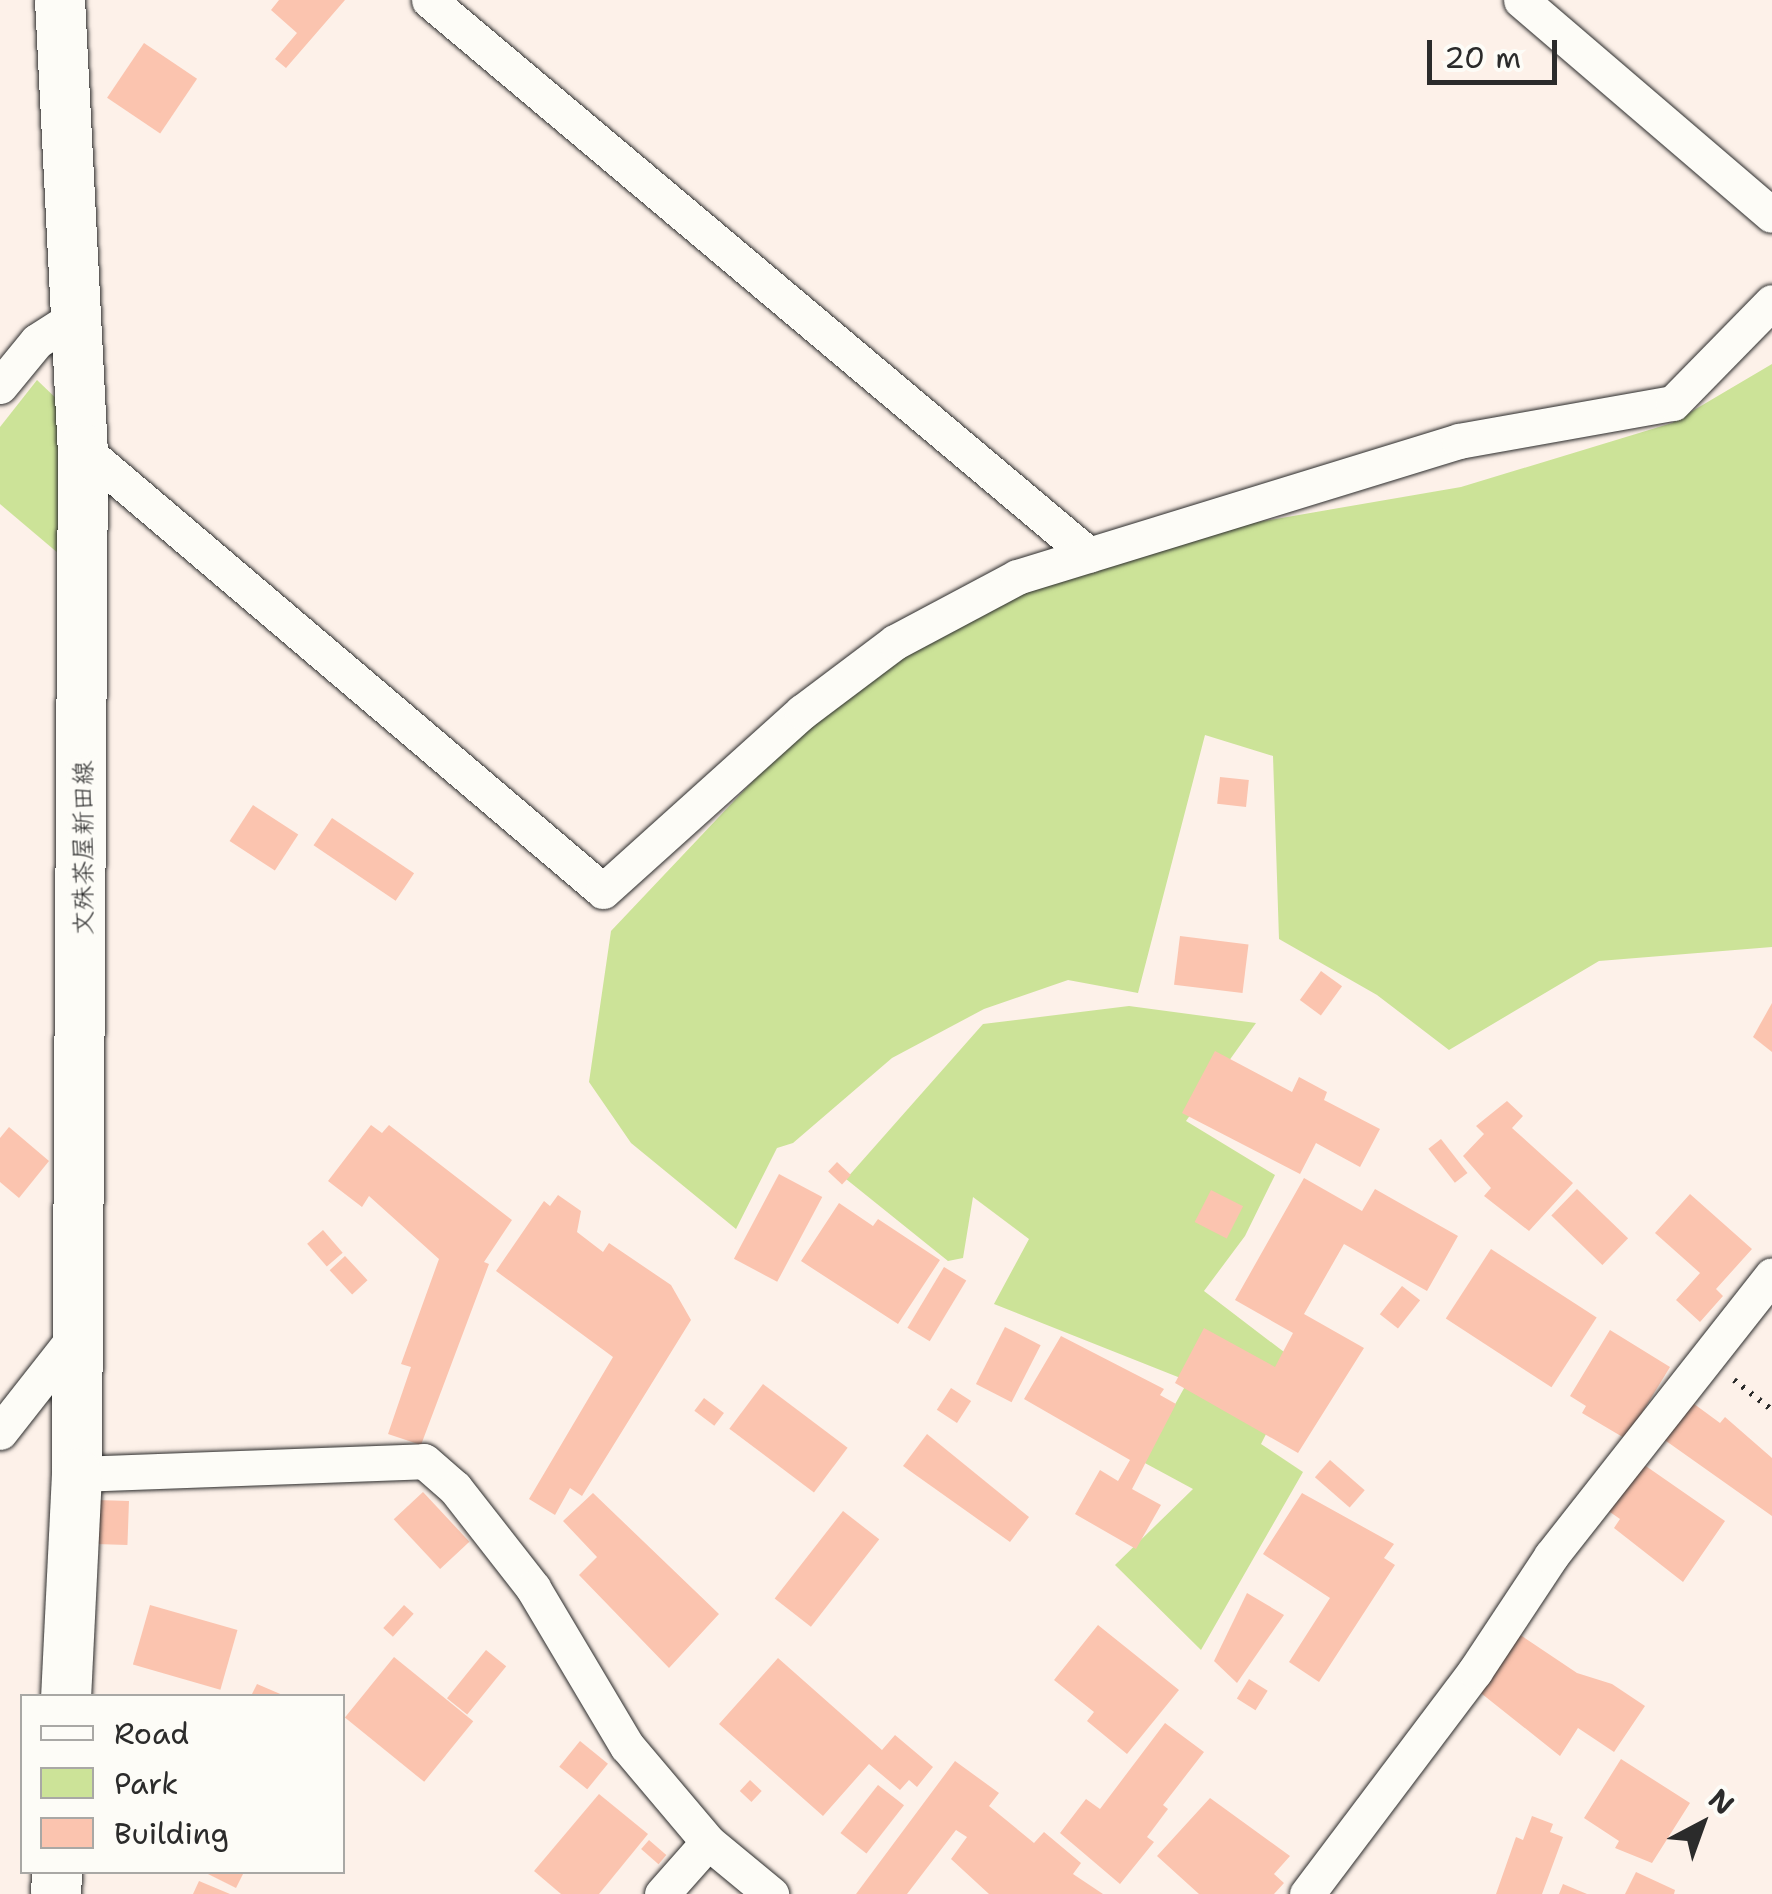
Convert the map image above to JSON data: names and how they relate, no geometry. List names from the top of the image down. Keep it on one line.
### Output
{"streets":{"main road":["文殊茶屋新田線"]},"legend":["Road","Park","Building"],"scale_bar":"20 m","north":"top right"}
